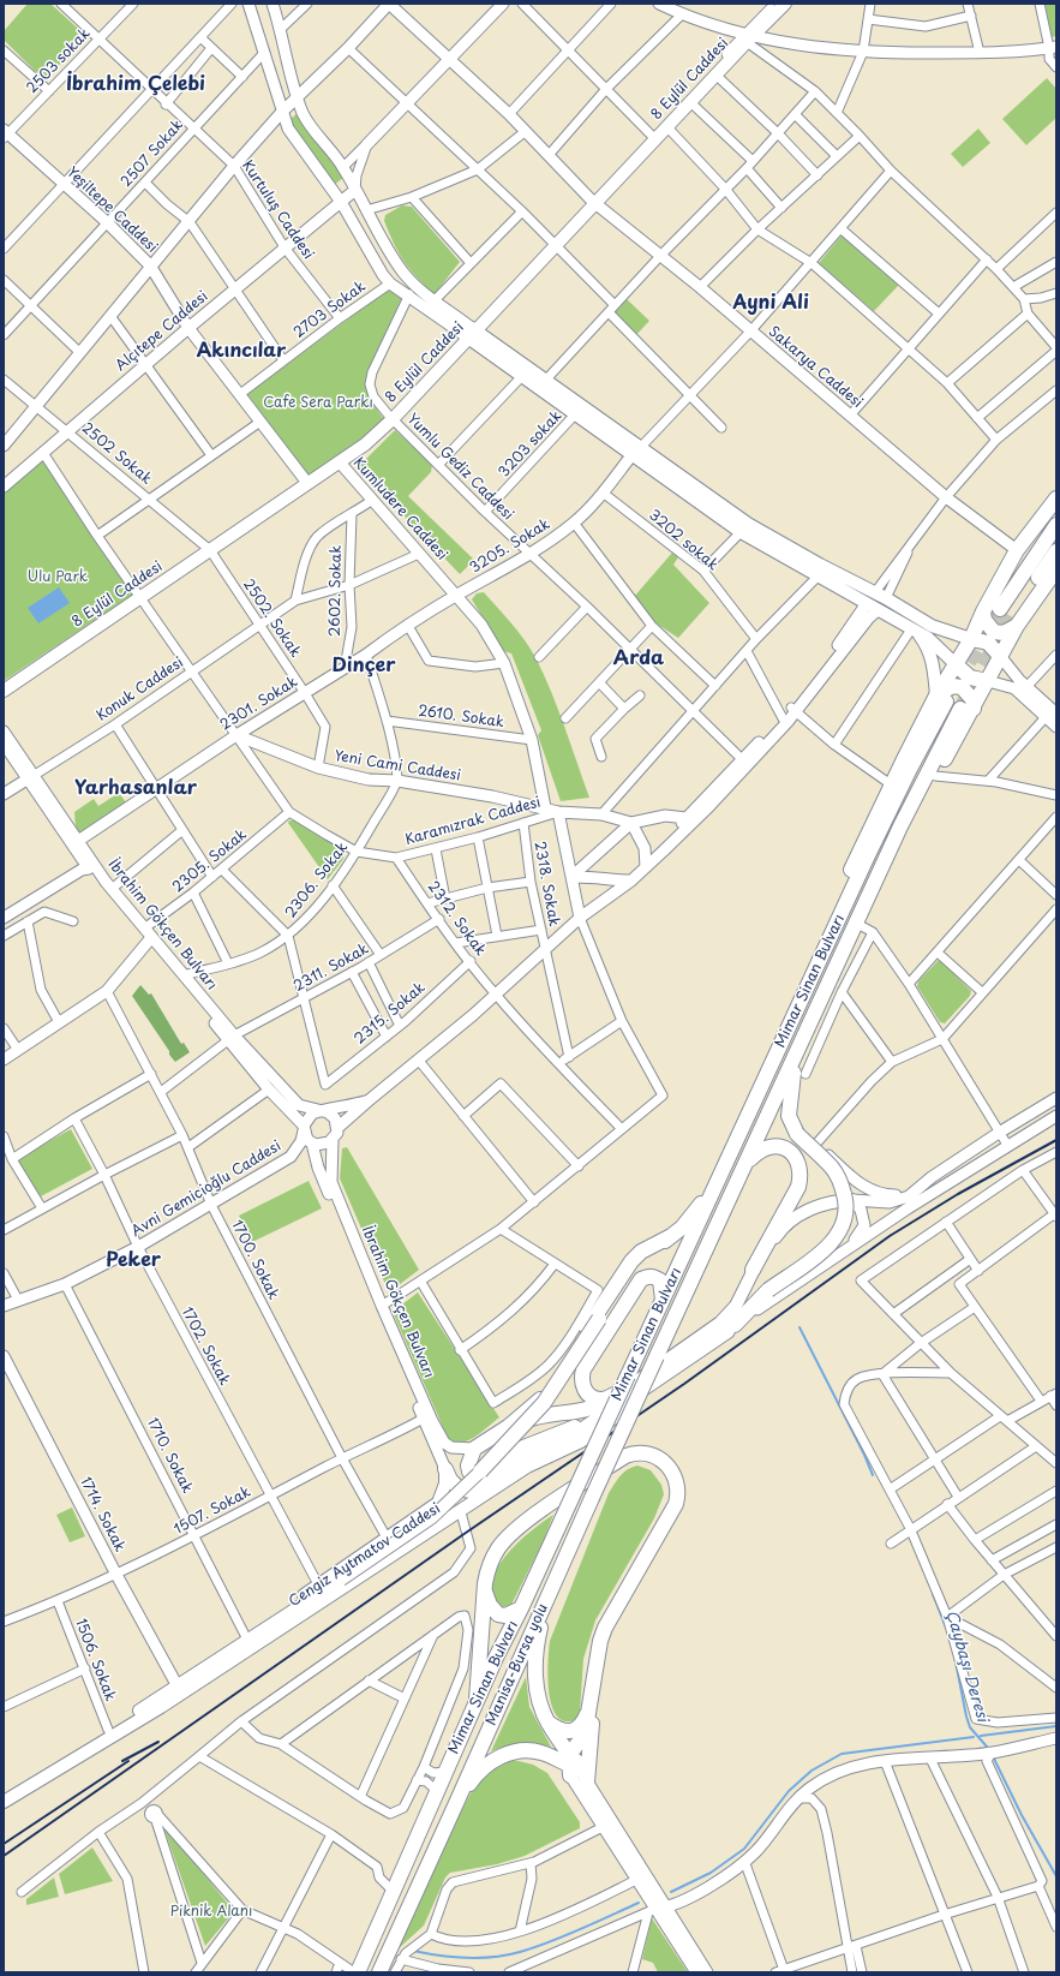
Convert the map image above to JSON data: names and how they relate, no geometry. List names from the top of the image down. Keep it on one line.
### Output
{"streets":{"highway":["Mimar Sinan Bulvarı","Manisa-Bursa yolu"],"main road":["8 Eylül Caddesi","Yeşiltepe Caddesi","Alçıtepe Caddesi","Sakarya Caddesi","Kumludere Caddesi","3205. Sokak","Konuk Caddesi","2301. Sokak","Yeni Cami Caddesi","İbrahim Gökçen Bulvarı","Avni Gemicioğlu Caddesi","1714. Sokak","Cengiz Aytmatov Caddesi"],"street":["2503 sokak","2507 Sokak","Kurtuluş Caddesi","2703 Sokak","3203 sokak","2502 Sokak","Yumlu Gediz Caddesi","3202 sokak","2602. Sokak","2502. Sokak","2610. Sokak","Karamızrak Caddesi","2305. Sokak","2306. Sokak","2318. Sokak","2312. Sokak","2311. Sokak","2315. Sokak","1700. Sokak","1702. Sokak","1710. Sokak","1507. Sokak","1506. Sokak"]},"crossings":[["2503 sokak","Yeşiltepe Caddesi"],["2503 sokak","Kurtuluş Caddesi"],["8 Eylül Caddesi","Yeşiltepe Caddesi"],["8 Eylül Caddesi","Sakarya Caddesi"],["8 Eylül Caddesi","2502 Sokak"],["8 Eylül Caddesi","Yumlu Gediz Caddesi"],["8 Eylül Caddesi","Kumludere Caddesi"],["8 Eylül Caddesi","2502. Sokak"],["2507 Sokak","Yeşiltepe Caddesi"],["2507 Sokak","Kurtuluş Caddesi"],["Yeşiltepe Caddesi","2703 Sokak"],["Yeşiltepe Caddesi","Alçıtepe Caddesi"],["Kurtuluş Caddesi","2703 Sokak"],["Kurtuluş Caddesi","Alçıtepe Caddesi"],["Alçıtepe Caddesi","2502 Sokak"],["3203 sokak","Yumlu Gediz Caddesi"],["2502 Sokak","2502. Sokak"],["Yumlu Gediz Caddesi","3205. Sokak"],["Kumludere Caddesi","3205. Sokak"],["Kumludere Caddesi","Konuk Caddesi"],["Kumludere Caddesi","2301. Sokak"],["Kumludere Caddesi","2610. Sokak"],["Kumludere Caddesi","Yeni Cami Caddesi"],["3202 sokak","3205. Sokak"],["3205. Sokak","2301. Sokak"],["2602. Sokak","Konuk Caddesi"],["2602. Sokak","2301. Sokak"],["2502. Sokak","Konuk Caddesi"],["2502. Sokak","2301. Sokak"],["2502. Sokak","Yeni Cami Caddesi"],["Konuk Caddesi","İbrahim Gökçen Bulvarı"],["2301. Sokak","Yeni Cami Caddesi"],["2301. Sokak","İbrahim Gökçen Bulvarı"],["Yeni Cami Caddesi","Karamızrak Caddesi"],["Yeni Cami Caddesi","2306. Sokak"],["Karamızrak Caddesi","2305. Sokak"],["Karamızrak Caddesi","2306. Sokak"],["Karamızrak Caddesi","2318. Sokak"],["Karamızrak Caddesi","2312. Sokak"],["2305. Sokak","İbrahim Gökçen Bulvarı"],["2306. Sokak","2311. Sokak"],["2306. Sokak","2315. Sokak"],["2312. Sokak","2311. Sokak"],["2312. Sokak","2315. Sokak"],["İbrahim Gökçen Bulvarı","2311. Sokak"],["İbrahim Gökçen Bulvarı","Avni Gemicioğlu Caddesi"],["İbrahim Gökçen Bulvarı","1507. Sokak"],["2311. Sokak","1700. Sokak"],["Avni Gemicioğlu Caddesi","1700. Sokak"],["Avni Gemicioğlu Caddesi","1702. Sokak"],["Avni Gemicioğlu Caddesi","1710. Sokak"],["1700. Sokak","1507. Sokak"],["1702. Sokak","1507. Sokak"],["1710. Sokak","1507. Sokak"],["1710. Sokak","Cengiz Aytmatov Caddesi"],["1507. Sokak","1714. Sokak"],["1507. Sokak","1506. Sokak"],["1714. Sokak","Cengiz Aytmatov Caddesi"],["Cengiz Aytmatov Caddesi","1506. Sokak"]],"districts":["İbrahim Çelebi","Ayni Ali","Akıncılar","Arda","Dinçer","Yarhasanlar","Peker"],"water":["Çaybaşı Deresi"],"parks":["Cafe Sera Parkı","Ulu Park","Piknik Alanı"]}
